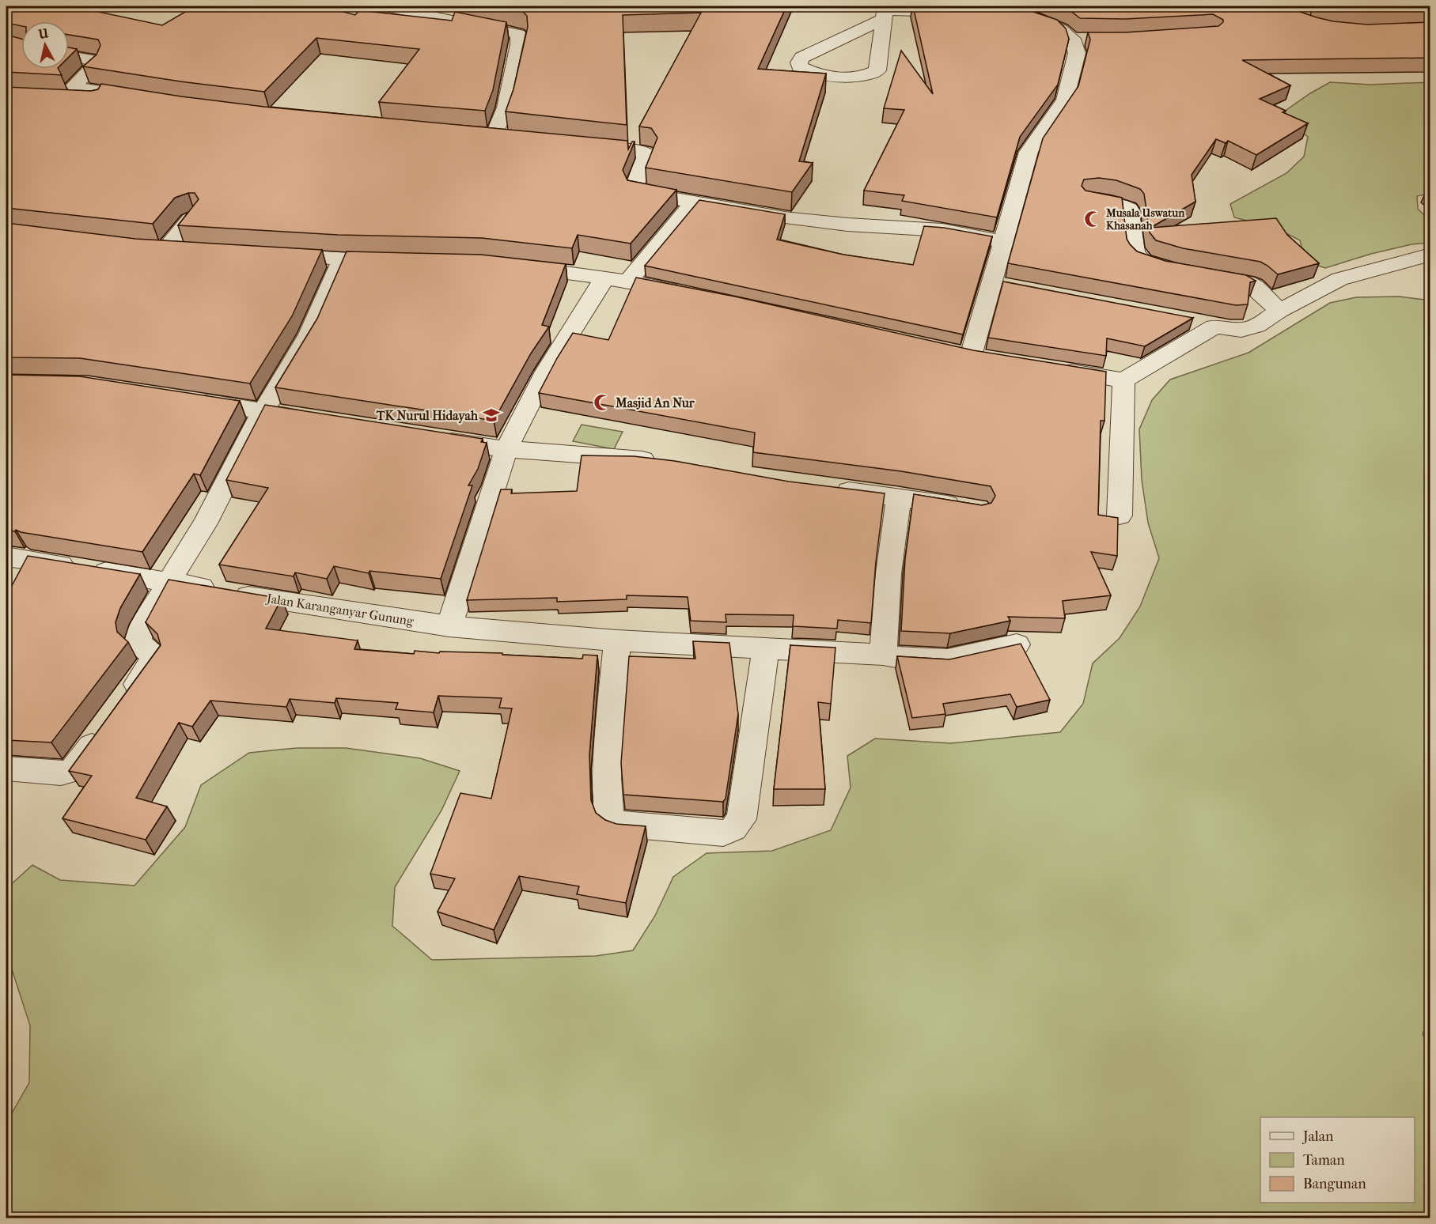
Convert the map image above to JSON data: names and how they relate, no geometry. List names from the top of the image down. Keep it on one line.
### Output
{"streets":{"street":["Jalan Karanganyar Gunung"]},"places":{"mosque":["Musala Uswatun Khasanah","Masjid An Nur"],"school or university":["TK Nurul Hidayah"]},"legend":["Jalan","Taman","Bangunan"],"north":"top"}
